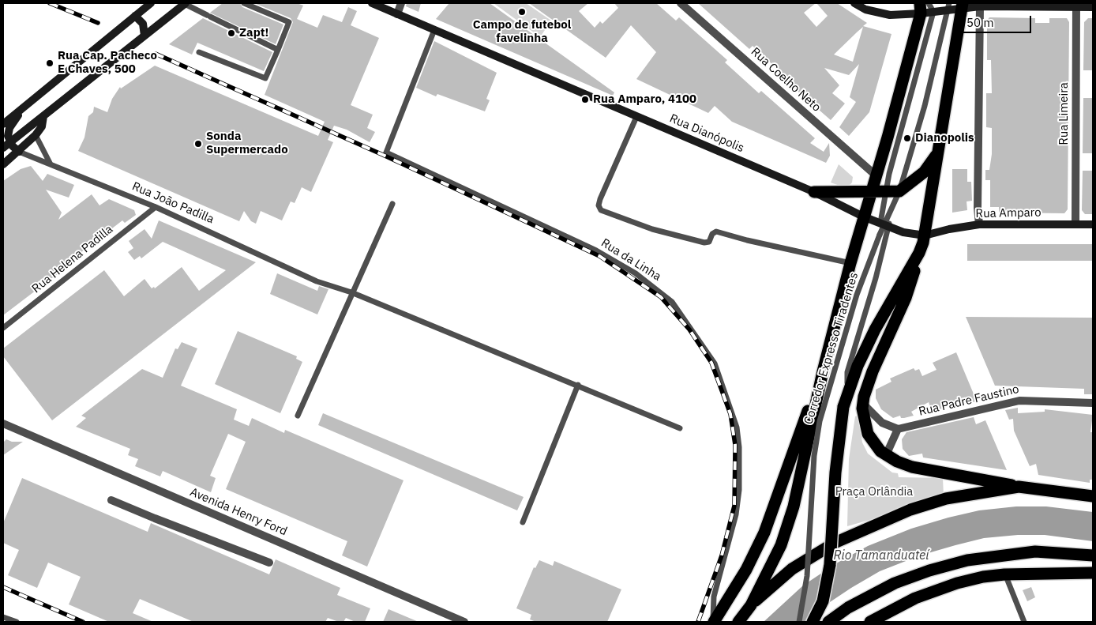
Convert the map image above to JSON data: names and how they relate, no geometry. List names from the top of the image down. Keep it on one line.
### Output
{"streets":{"street":["Rua Coelho Neto","Rua Limeira","Rua Dianópolis","Rua Amparo","Rua Padre Faustino","Avenida Henry Ford"],"lane":["Rua João Padilla","Rua Helena Padilla","Rua da Linha","Corredor Expresso Tiradentes"]},"crossings":[["Rua Limeira","Rua Amparo"],["Rua Dianópolis","Rua Amparo"],["Rua Dianópolis","Rua da Linha"],["Rua Dianópolis","Corredor Expresso Tiradentes"],["Rua João Padilla","Rua Helena Padilla"]],"water":["Rio Tamanduateí"],"parks":["Praça Orlândia"],"places":["Campo de futebol favelinha","Zapt!","Rua Cap. Pacheco E Chaves, 500","Rua Amparo, 4100","Dianopolis","Sonda Supermercado"],"scale_bar":"50 m"}
